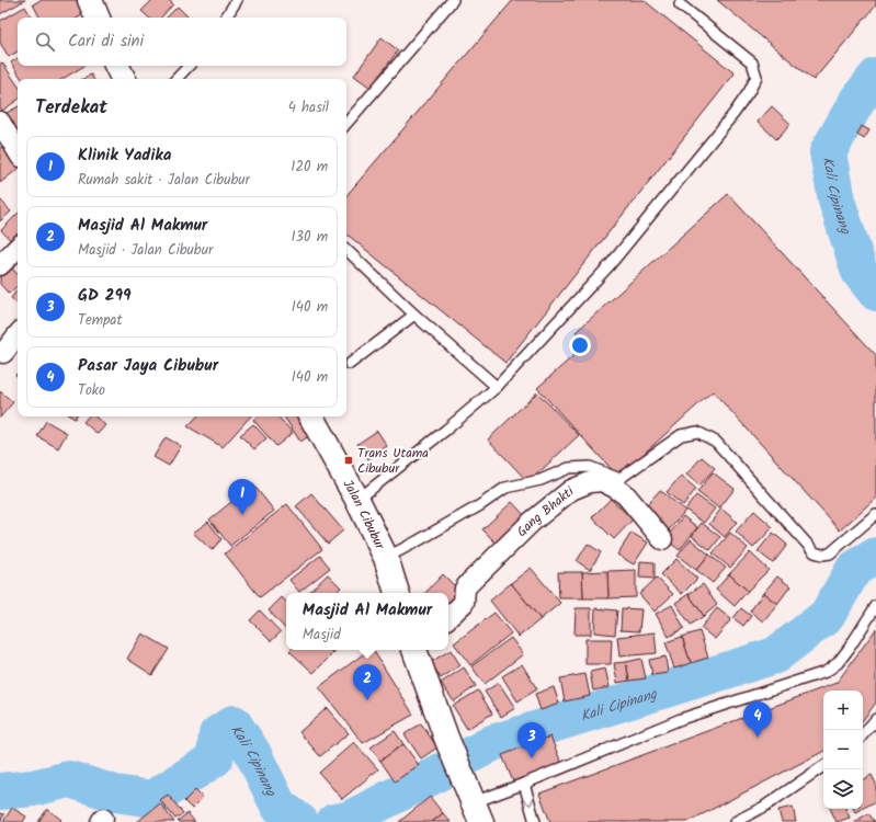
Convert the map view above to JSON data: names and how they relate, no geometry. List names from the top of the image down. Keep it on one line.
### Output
{"streets":{"street":["Gang Bhakti","Jalan Cibubur"]},"water":["Kali Cipinang"],"places":{"transit":["Trans Utama Cibubur"]},"page":{"search":"Cari di sini","heading":["Terdekat","4 hasil"],"list":[{"mark":"1","name":"Klinik Yadika","note":"Rumah sakit · Jalan Cibubur","value":"120 m"},{"mark":"2","name":"Masjid Al Makmur","note":"Masjid · Jalan Cibubur","value":"130 m"},{"mark":"3","name":"GD 299","note":"Tempat","value":"140 m"},{"mark":"4","name":"Pasar Jaya Cibubur","note":"Toko","value":"140 m"}],"pins":["1","2","4","3"],"popup":["Masjid Al Makmur","Masjid"],"map_buttons":["+","−"]}}
